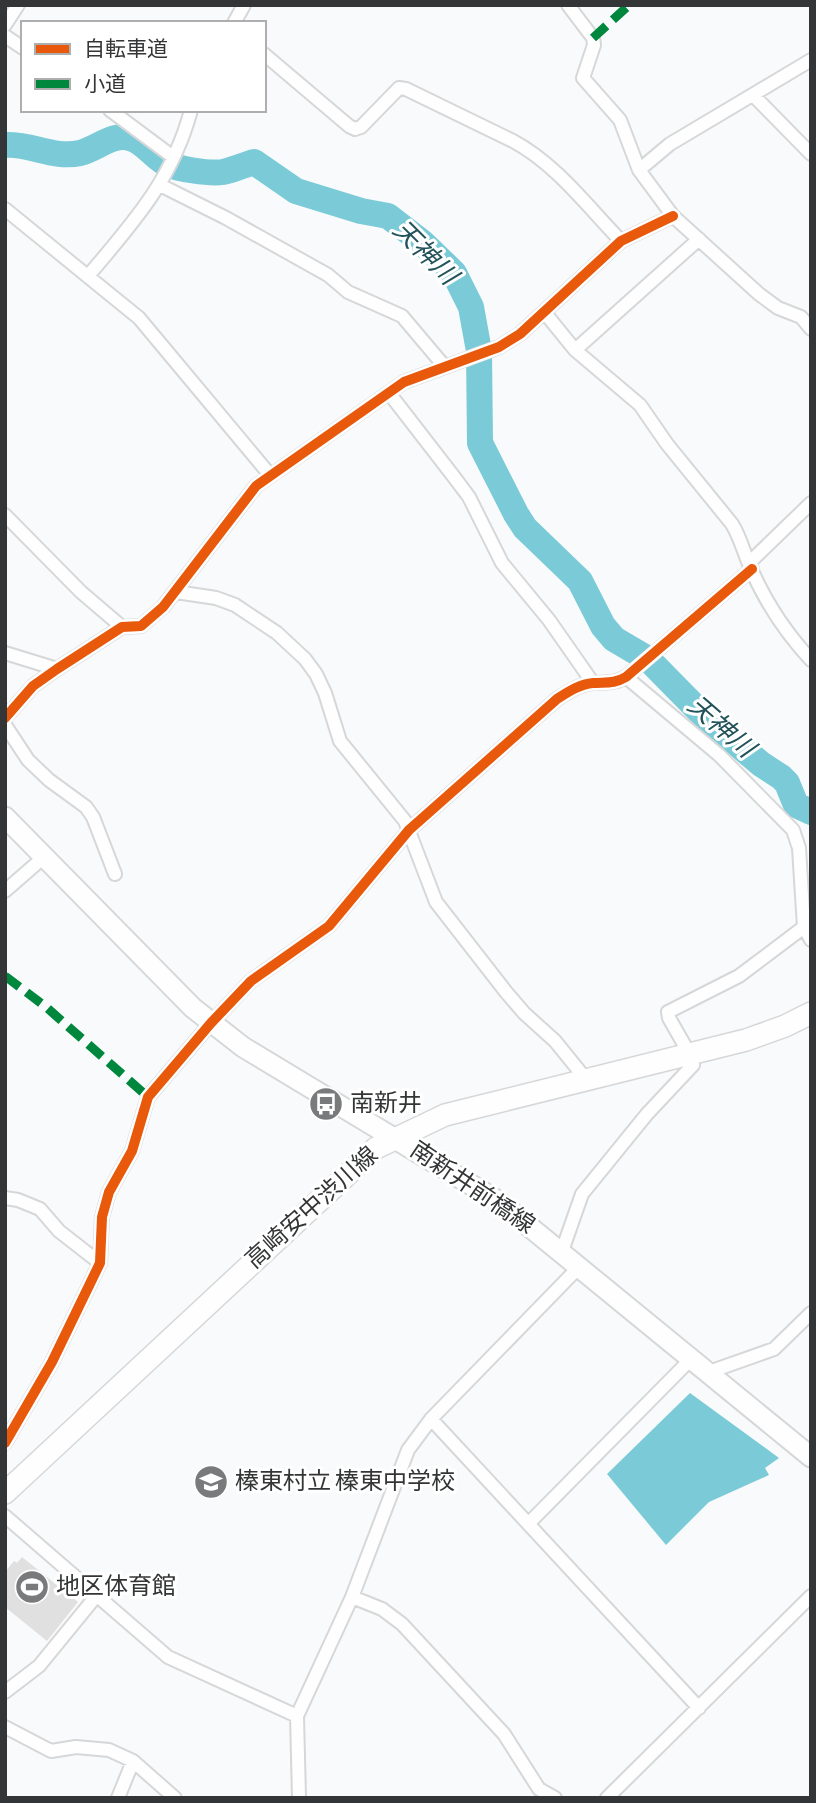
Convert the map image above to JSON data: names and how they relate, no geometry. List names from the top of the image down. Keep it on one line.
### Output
{"streets":{"main road":["南新井前橋線","高崎安中渋川線"]},"crossings":[["南新井前橋線","高崎安中渋川線"]],"water":["天神川"],"places":{"bus stop":["南新井"],"school or university":["榛東村立 榛東中学校"],"sports":["地区体育館"]},"legend":["自転車道","小道"]}
